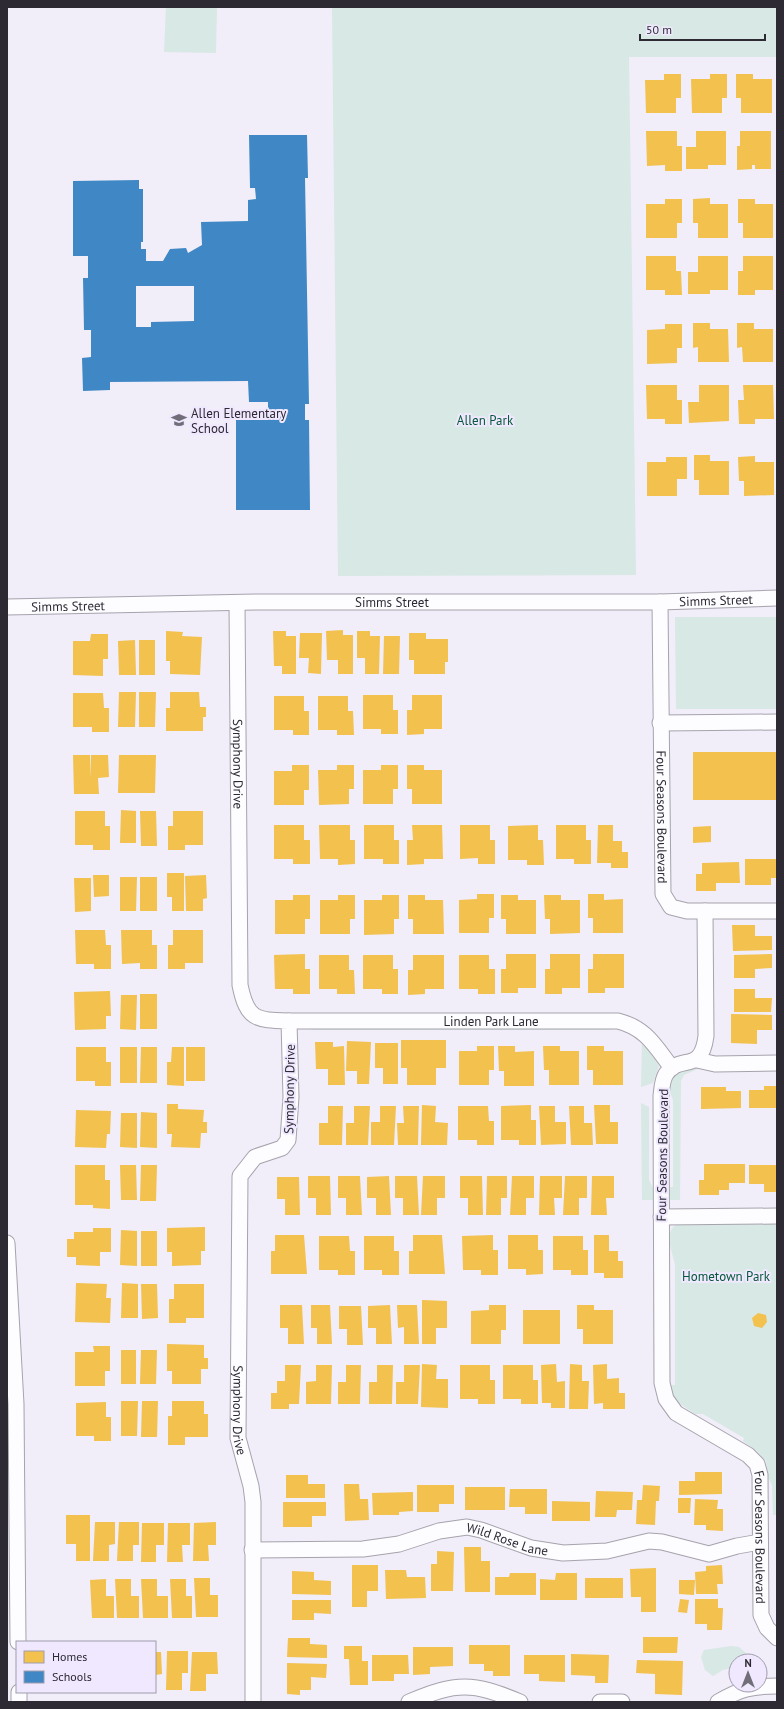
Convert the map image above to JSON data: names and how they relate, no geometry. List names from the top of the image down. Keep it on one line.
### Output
{"streets":{"street":["Simms Street","Symphony Drive","Four Seasons Boulevard","Linden Park Lane","Wild Rose Lane"]},"crossings":[["Simms Street","Symphony Drive"],["Simms Street","Four Seasons Boulevard"],["Symphony Drive","Linden Park Lane"],["Symphony Drive","Wild Rose Lane"],["Four Seasons Boulevard","Linden Park Lane"],["Four Seasons Boulevard","Wild Rose Lane"]],"parks":["Allen Park","Hometown Park"],"places":{"school or university":["Allen Elementary School"]},"legend":["Homes","Schools"],"scale_bar":"50 m","north":"top"}
